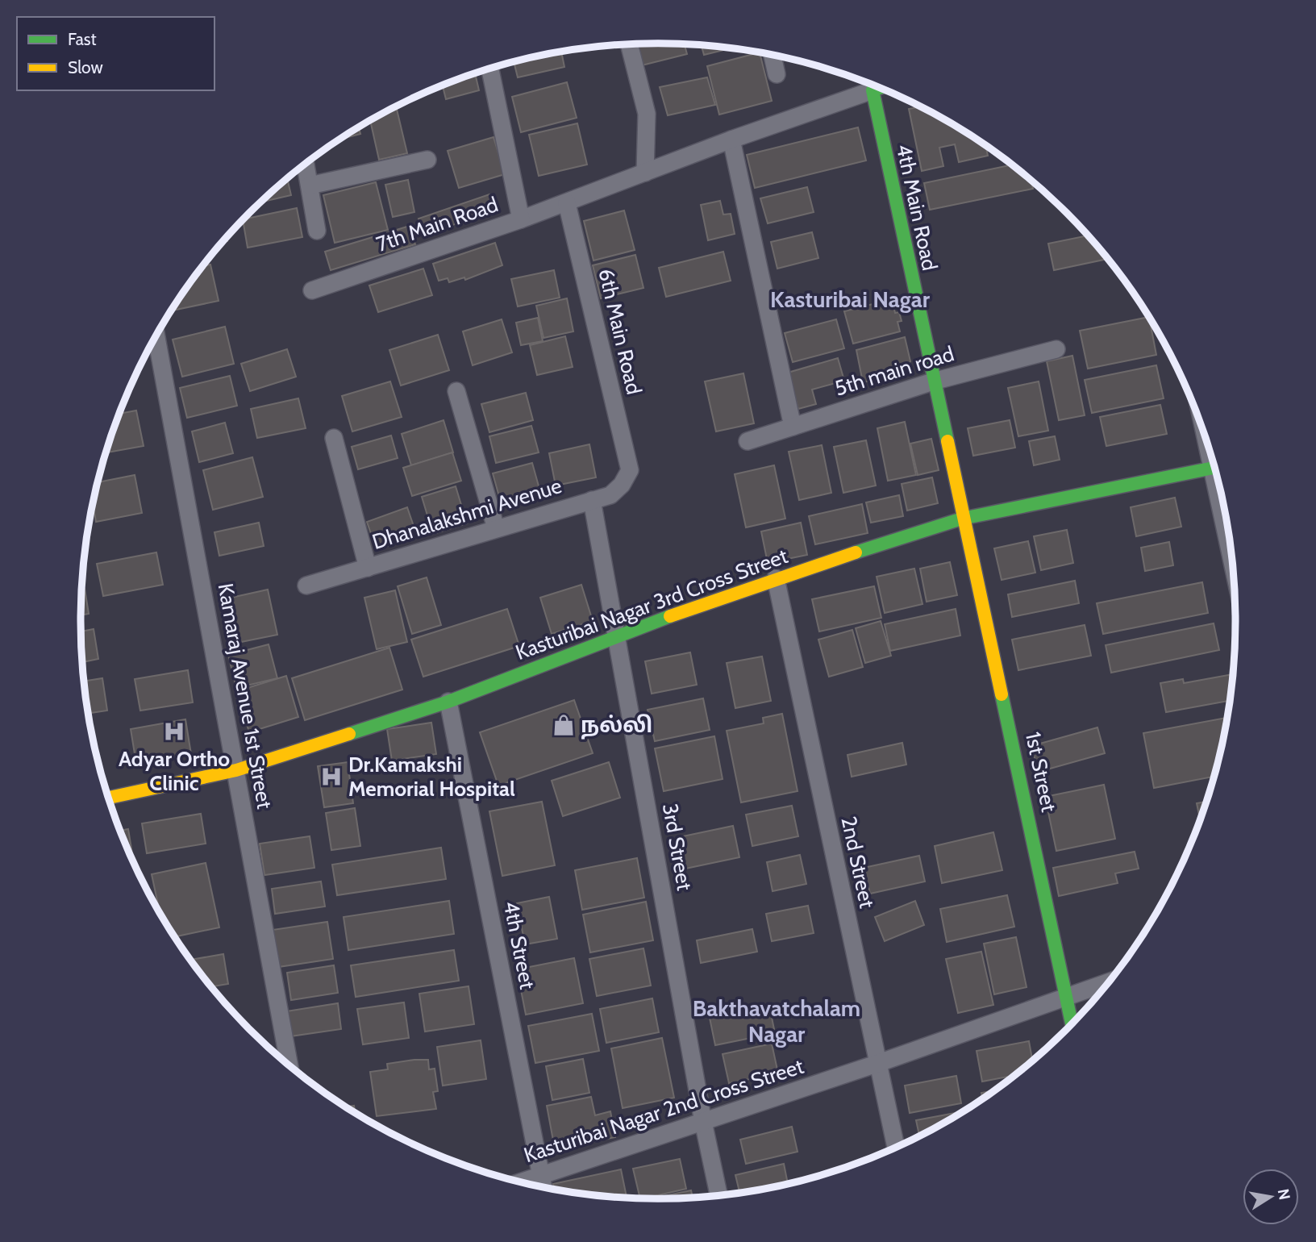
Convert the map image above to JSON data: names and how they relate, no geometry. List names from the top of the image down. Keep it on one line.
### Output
{"streets":{"street":["4th Main Road","7th Main Road","6th Main Road","5th main road","Dhanalakshmi Avenue","Kasturibai Nagar 3rd Cross Street","Kamaraj Avenue 1st Street","1st Street","3rd Street","2nd Street","4th Street","Kasturibai Nagar 2nd Cross Street"]},"crossings":[["4th Main Road","5th main road"],["4th Main Road","Kasturibai Nagar 3rd Cross Street"],["4th Main Road","1st Street"],["6th Main Road","Dhanalakshmi Avenue"],["Dhanalakshmi Avenue","3rd Street"],["Kasturibai Nagar 3rd Cross Street","Kamaraj Avenue 1st Street"],["Kasturibai Nagar 3rd Cross Street","1st Street"],["Kasturibai Nagar 3rd Cross Street","3rd Street"],["Kasturibai Nagar 3rd Cross Street","2nd Street"],["Kasturibai Nagar 3rd Cross Street","4th Street"],["1st Street","Kasturibai Nagar 2nd Cross Street"],["3rd Street","Kasturibai Nagar 2nd Cross Street"],["2nd Street","Kasturibai Nagar 2nd Cross Street"],["4th Street","Kasturibai Nagar 2nd Cross Street"]],"districts":["Kasturibai Nagar","Bakthavatchalam Nagar"],"places":{"shop":["நல்லி"],"hospital":["Adyar Ortho Clinic","Dr.Kamakshi Memorial Hospital"]},"legend":["Fast","Slow"],"north":"right"}
